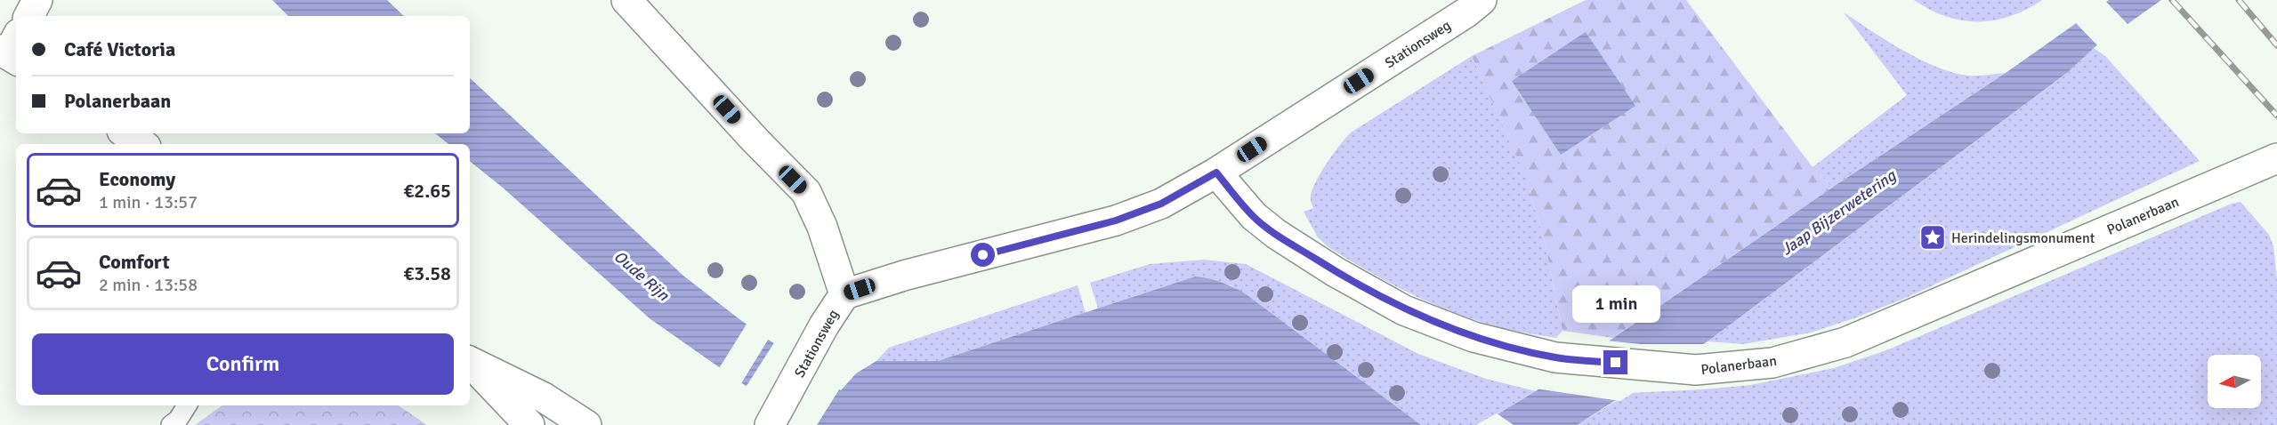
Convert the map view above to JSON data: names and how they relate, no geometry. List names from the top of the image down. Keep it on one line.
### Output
{"streets":{"main road":["Stationsweg","Polanerbaan"]},"crossings":[["Stationsweg","Polanerbaan"]],"water":["Jaap Bijzerwetering","Oude Rijn"],"places":{"place":["Herindelingsmonument"]},"north":"left","page":{"banner":["Café Victoria","Polanerbaan"],"list":[{"name":"Economy","note":"1 min · 13:57","value":"€2.65"},{"name":"Comfort","note":"2 min · 13:58","value":"€3.58"}],"bubble":"1 min","buttons":"Confirm"}}
